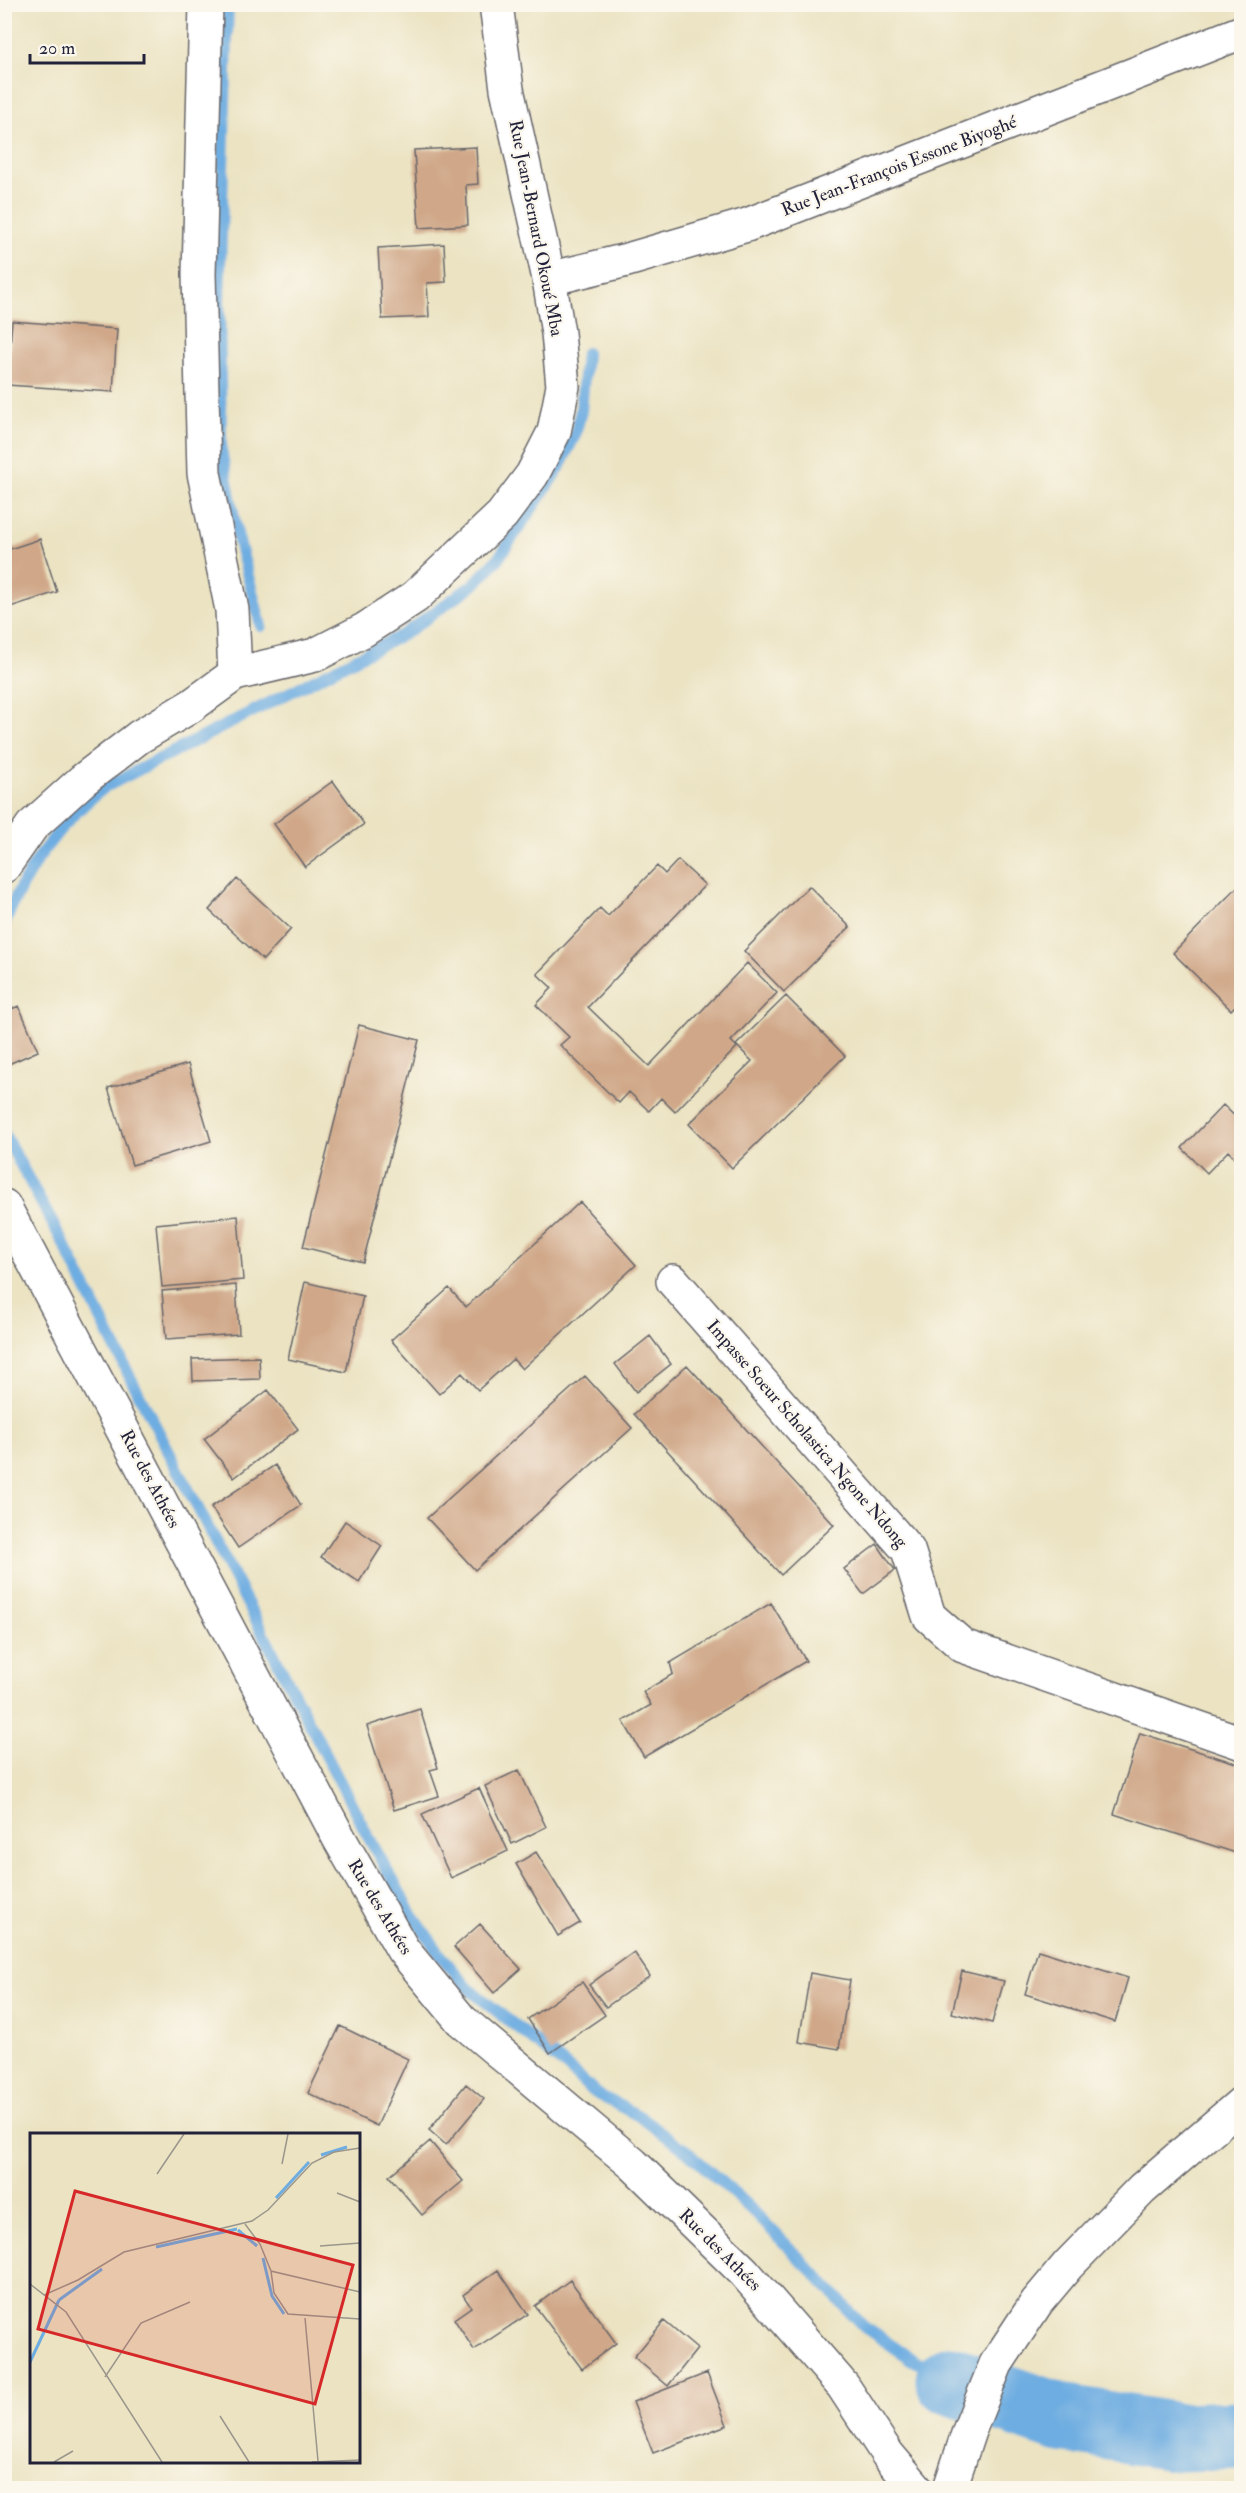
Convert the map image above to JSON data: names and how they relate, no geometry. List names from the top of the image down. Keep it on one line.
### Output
{"streets":{"street":["Rue Jean-François Essone Biyoghé","Rue Jean-Bernard Okoué Mba","Impasse Soeur Scholastica Ngone Ndong","Rue des Athées"]},"crossings":[["Rue Jean-François Essone Biyoghé","Rue Jean-Bernard Okoué Mba"]],"scale_bar":"20 m"}
